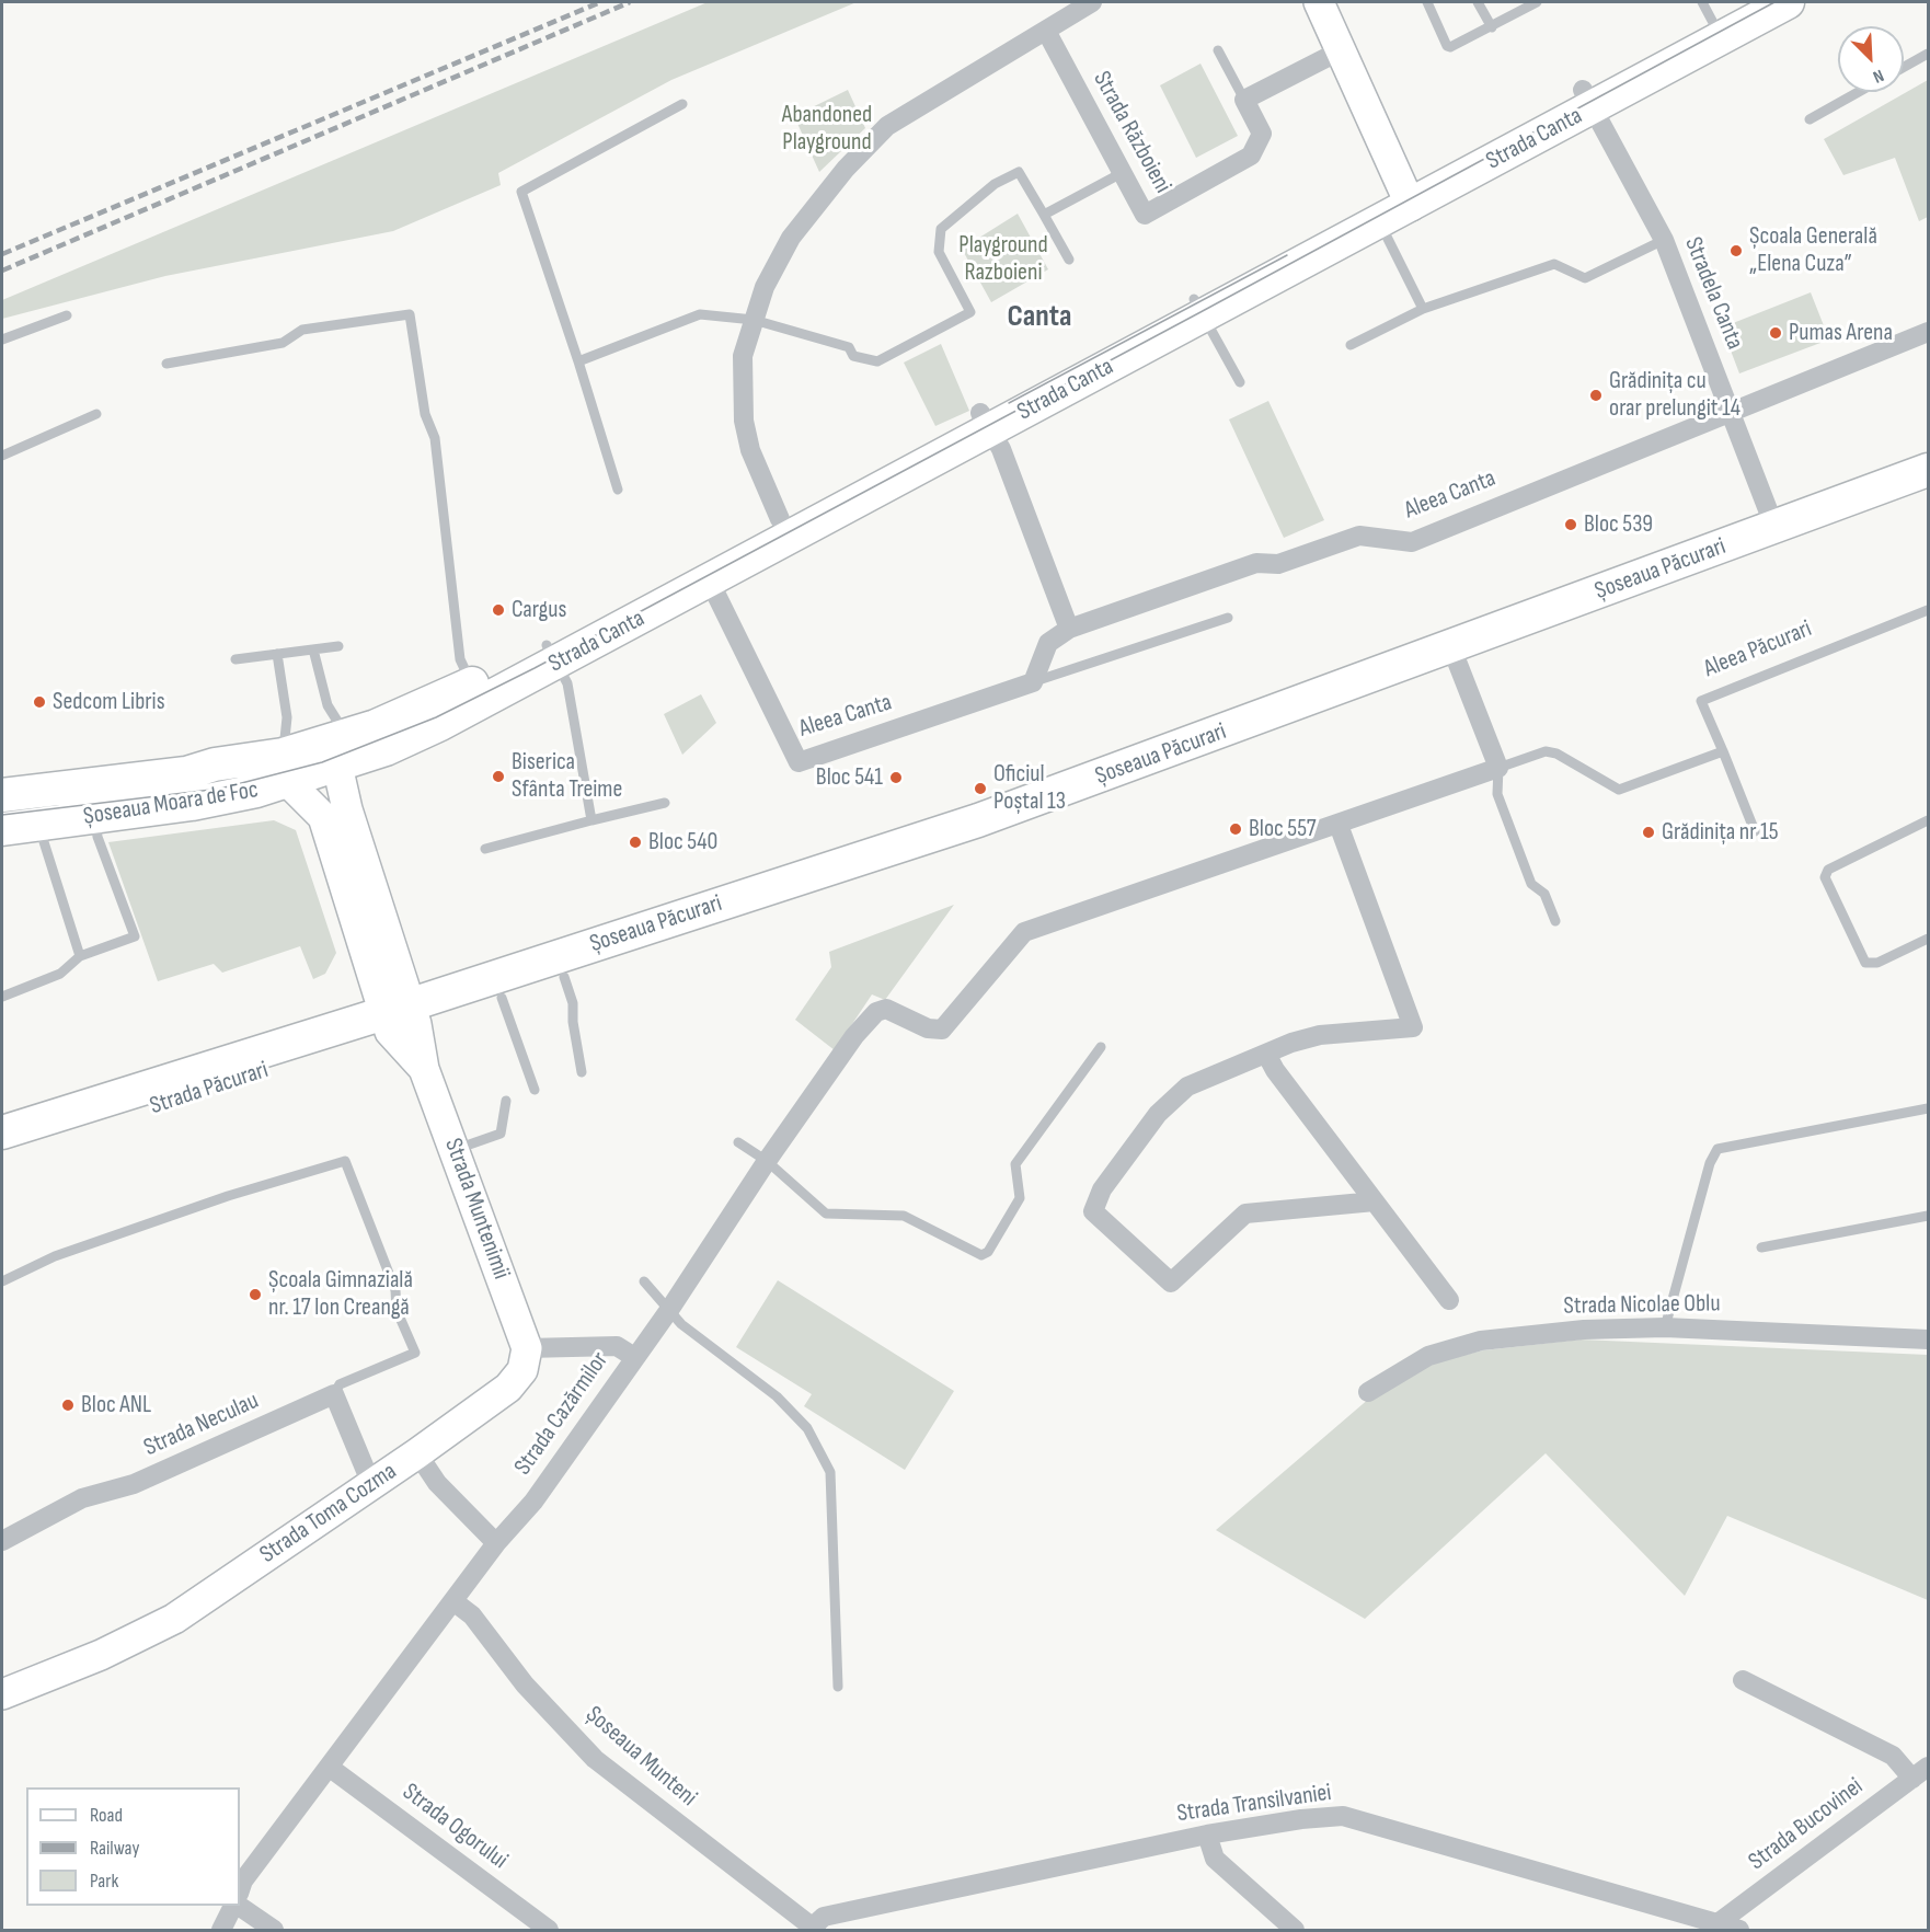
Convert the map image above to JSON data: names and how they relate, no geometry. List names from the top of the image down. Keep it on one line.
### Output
{"streets":{"main road":["Strada Canta","Șoseaua Păcurari","Șoseaua Moara de Foc","Strada Păcurari"],"street":["Strada Războieni","Stradela Canta","Aleea Canta","Strada Muntenimii","Strada Nicolae Oblu","Strada Cazărmilor","Strada Neculau","Strada Toma Cozma","Șoseaua Munteni","Strada Transilvaniei","Strada Bucovinei","Strada Ogorului"],"lane":["Aleea Păcurari"]},"crossings":[["Strada Canta","Stradela Canta"],["Strada Canta","Aleea Canta"],["Strada Canta","Șoseaua Moara de Foc"],["Stradela Canta","Aleea Canta"],["Stradela Canta","Șoseaua Păcurari"],["Șoseaua Păcurari","Strada Păcurari"],["Șoseaua Păcurari","Strada Muntenimii"],["Strada Păcurari","Strada Muntenimii"],["Strada Muntenimii","Strada Toma Cozma"],["Strada Cazărmilor","Șoseaua Munteni"],["Strada Cazărmilor","Strada Ogorului"],["Șoseaua Munteni","Strada Transilvaniei"],["Strada Transilvaniei","Strada Bucovinei"]],"districts":["Canta"],"parks":["Abandoned Playground","Playground Razboieni"],"places":["Școala Generală „Elena Cuza”","Pumas Arena","Grădinița cu orar prelungit 14","Bloc 539","Cargus","Sedcom Libris","Biserica Sfânta Treime","Bloc 541","Oficiul Poștal 13","Bloc 557","Grădinița nr 15","Bloc 540","Școala Gimnazială nr. 17 Ion Creangă","Bloc ANL"],"legend":["Road","Railway","Park"],"north":"bottom right"}
